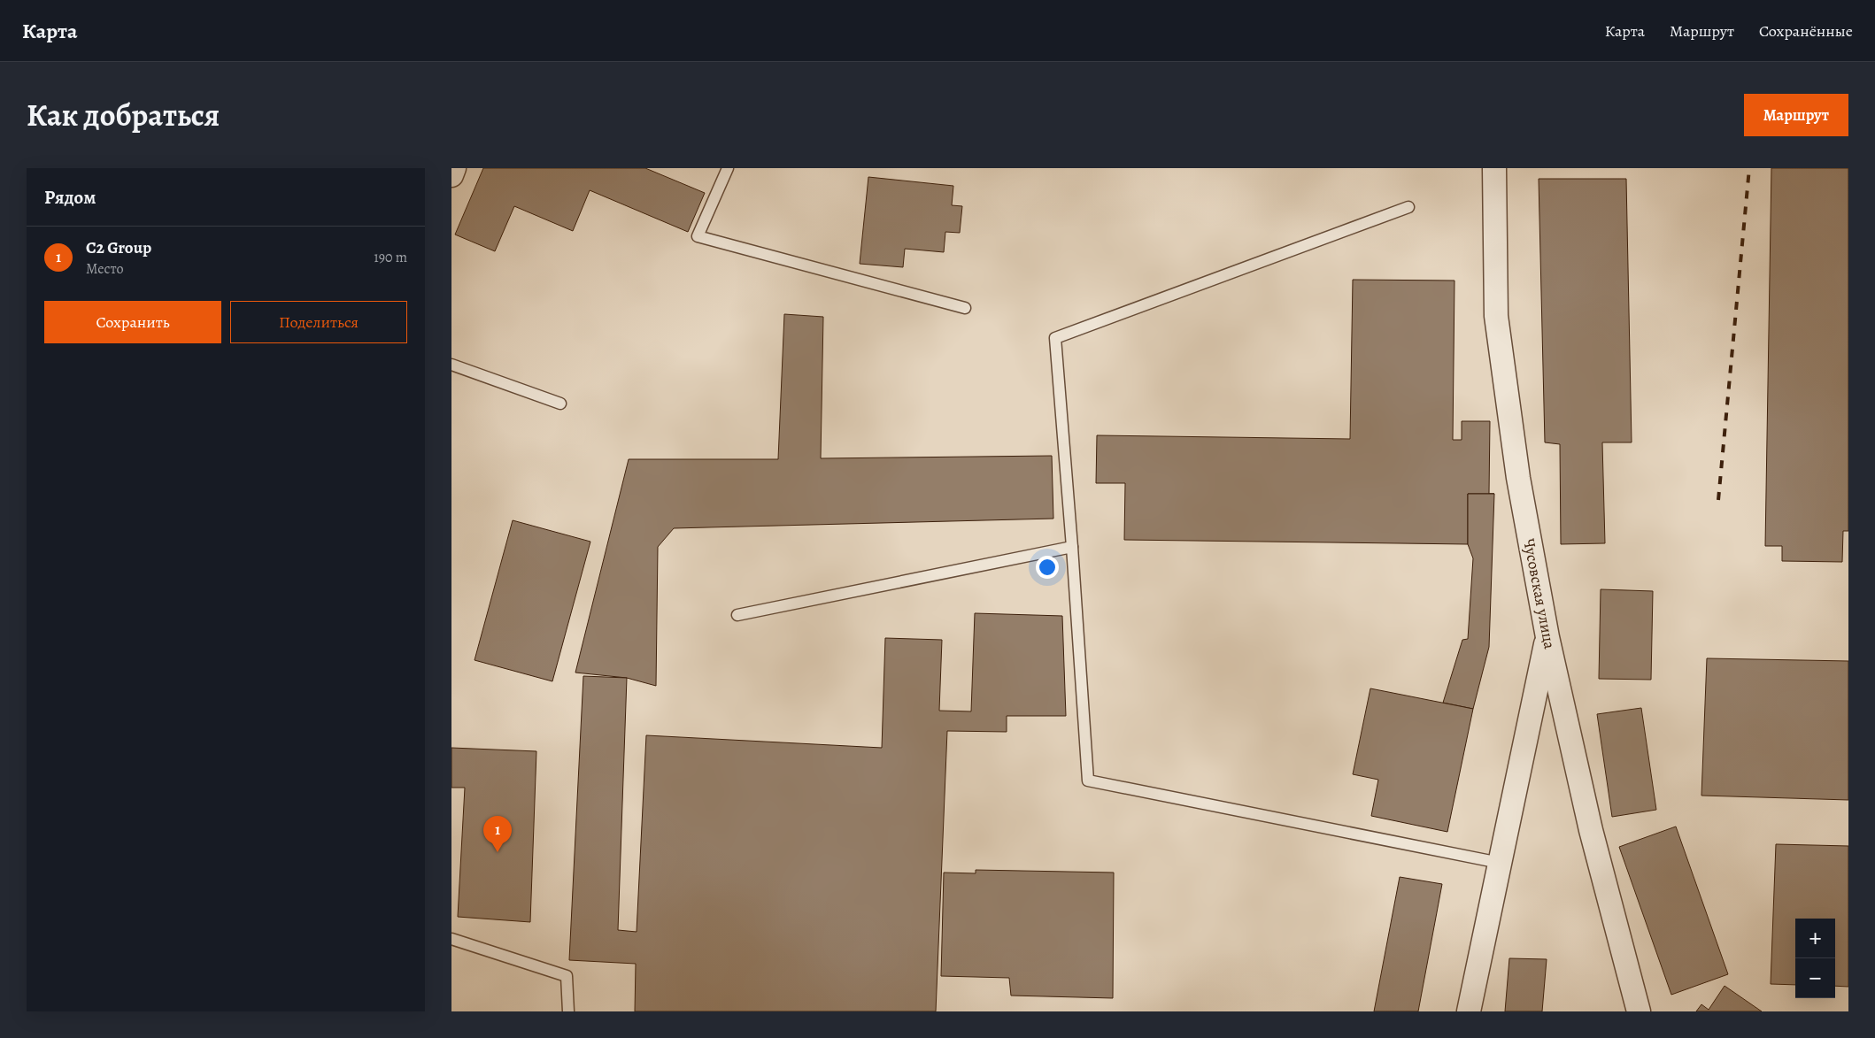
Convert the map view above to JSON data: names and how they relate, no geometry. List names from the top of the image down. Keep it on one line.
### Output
{"streets":{"street":["Чусовская улица"]},"page":{"header":"Карта","nav":["Карта","Маршрут","Сохранённые"],"title":"Как добраться","buttons":["Маршрут",["Сохранить","Поделиться"]],"heading":"Рядом","list":[{"mark":"1","name":"С2 Group","note":"Место","value":"190 m"}],"pins":"1","map_buttons":["+","−"]}}
